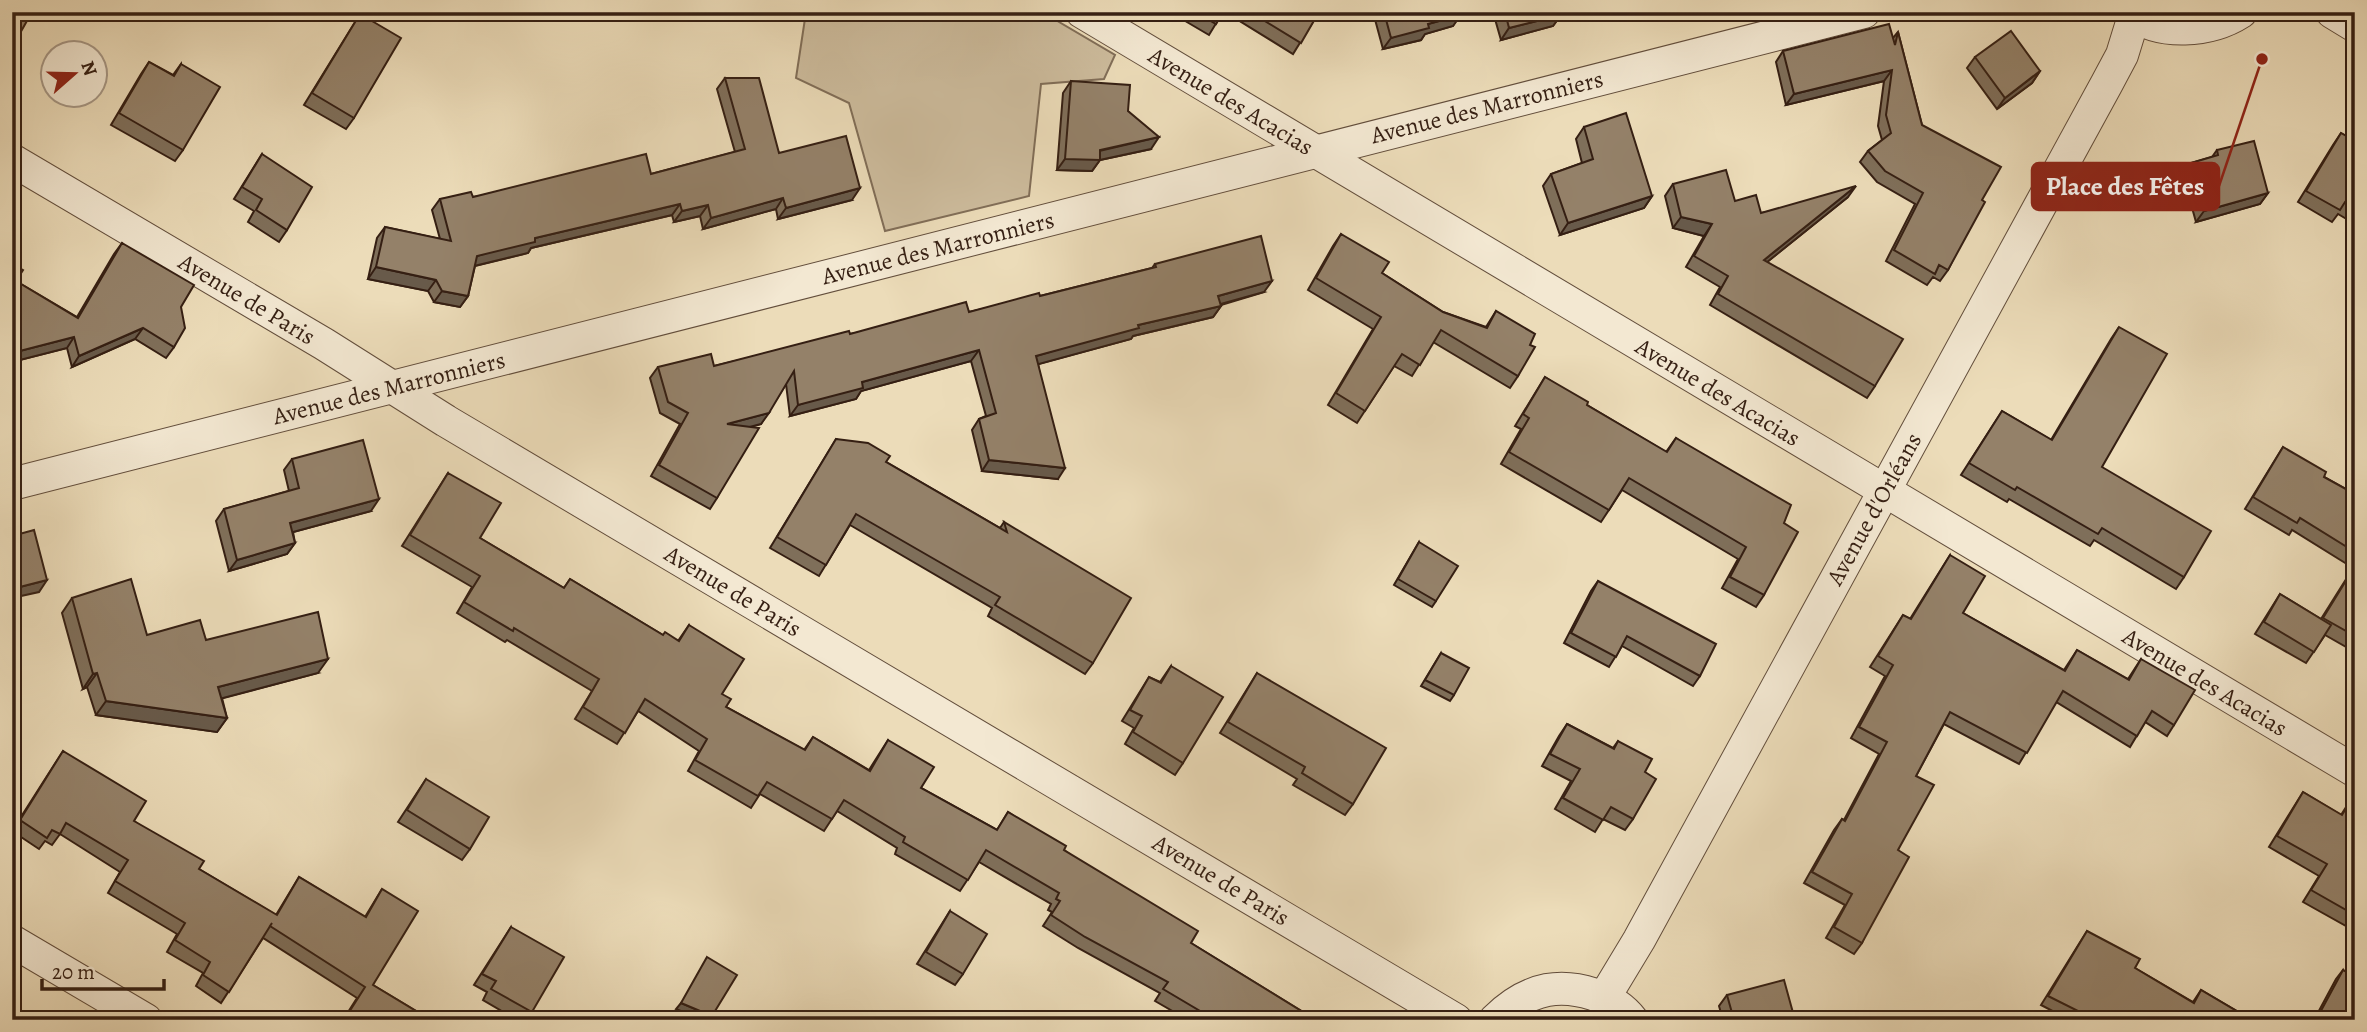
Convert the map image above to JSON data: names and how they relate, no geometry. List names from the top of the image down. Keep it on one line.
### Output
{"streets":{"street":["Avenue des Acacias","Avenue des Marronniers","Avenue de Paris","Avenue d'Orléans"]},"crossings":[["Avenue des Acacias","Avenue des Marronniers"],["Avenue des Acacias","Avenue d'Orléans"],["Avenue des Marronniers","Avenue de Paris"]],"places":["Place des Fêtes"],"scale_bar":"20 m","north":"right"}
